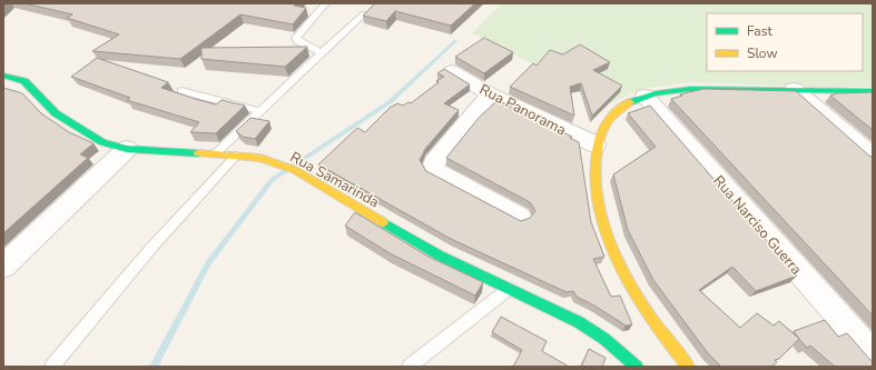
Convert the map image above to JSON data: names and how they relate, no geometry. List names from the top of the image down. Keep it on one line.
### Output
{"streets":{"main road":["Rua Samarinda"],"street":["Rua Panorama","Rua Narciso Guerra"]},"legend":["Fast","Slow"]}
